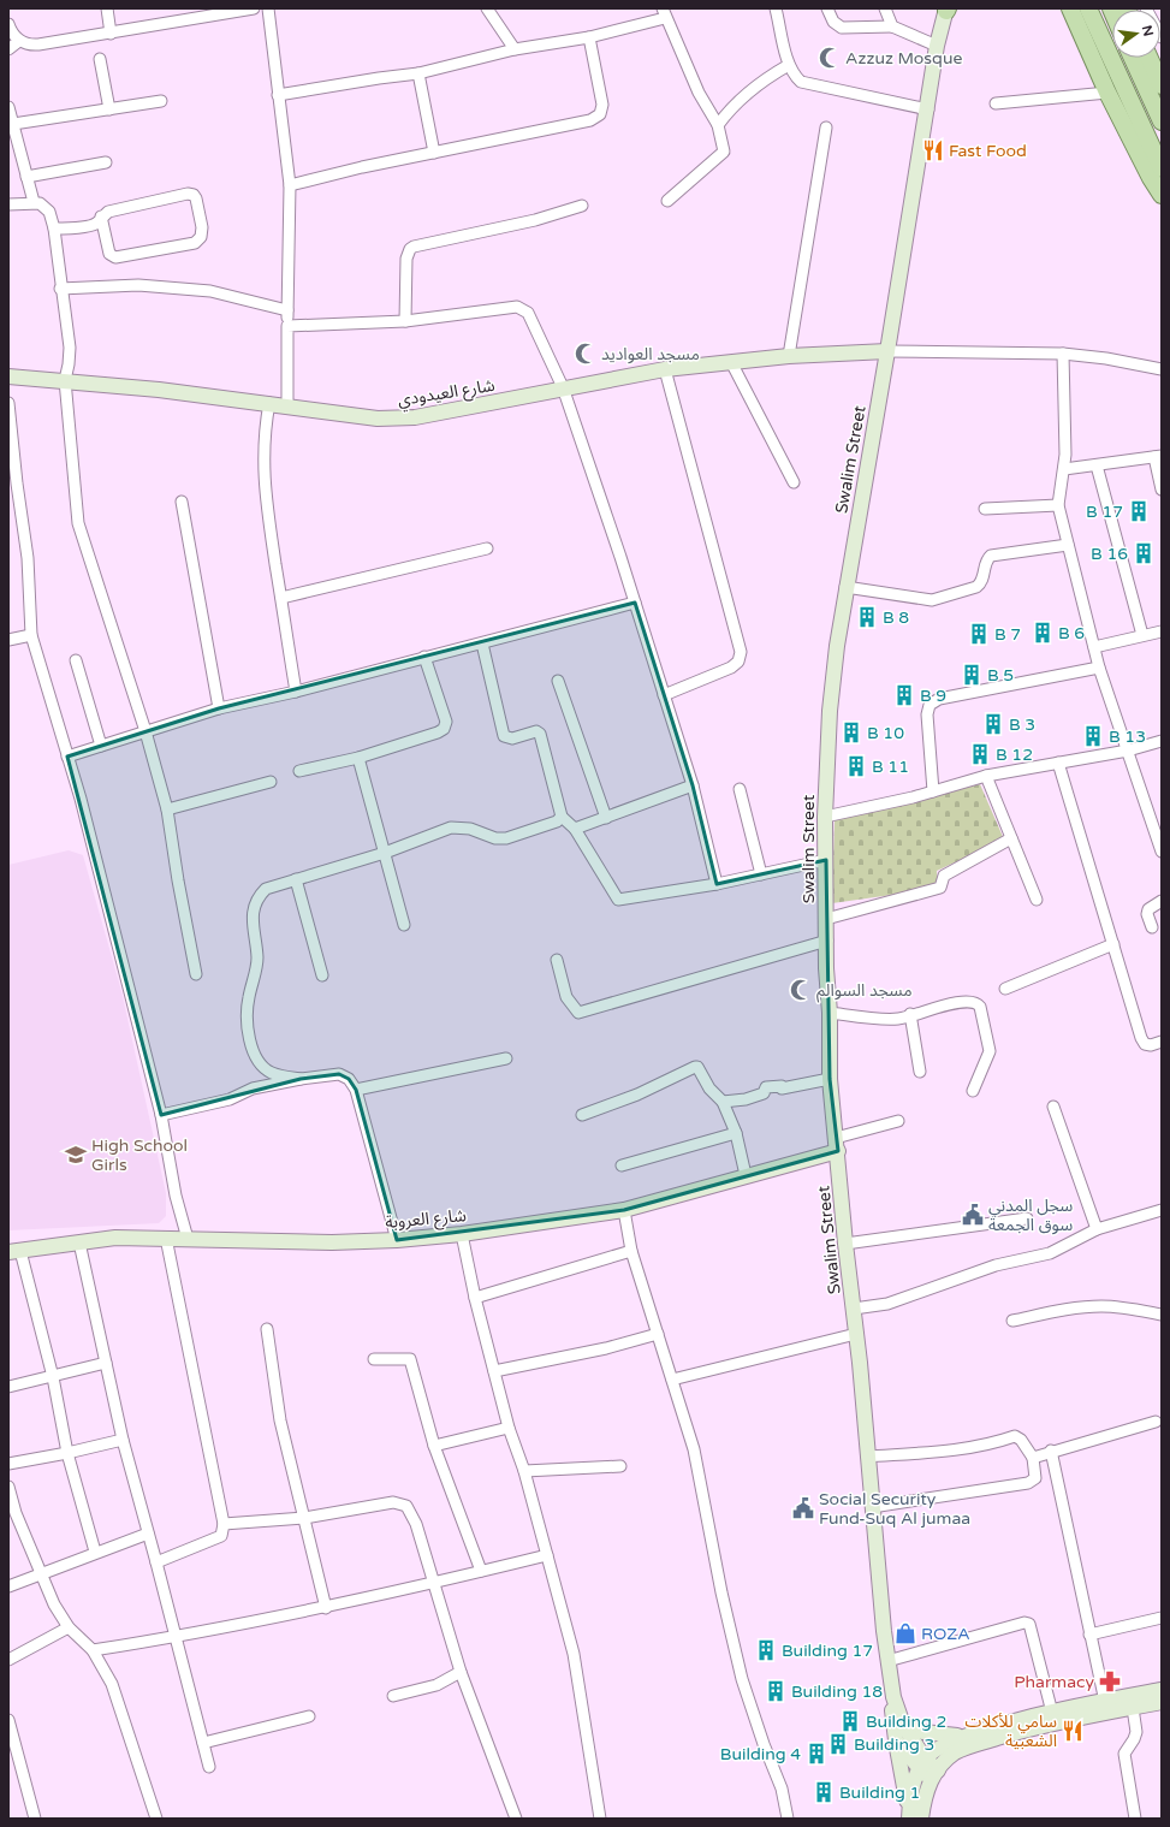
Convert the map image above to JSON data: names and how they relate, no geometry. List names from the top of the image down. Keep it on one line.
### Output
{"streets":{"main road":["شارع العيدودي","Swalim Street","شارع العروبة"]},"crossings":[["شارع العيدودي","Swalim Street"],["Swalim Street","شارع العروبة"]],"places":{"mosque":["Azzuz Mosque","مسجد العواديد","مسجد السوالم"],"restaurant":["Fast Food","سامي للأكلات الشعبية"],"building":["B 17","B 16","B 8","B 6","B 7","B 5","B 9","B 3","B 10","B 13","B 12","B 11","Building 17","Building 18","Building 2","Building 3","Building 4","Building 1"],"school or university":["High School Girls"],"public building":["سجل المدني سوق الجمعة","Social Security Fund-Suq Al jumaa"],"shop":["ROZA"],"pharmacy":["Pharmacy"]},"north":"right"}
